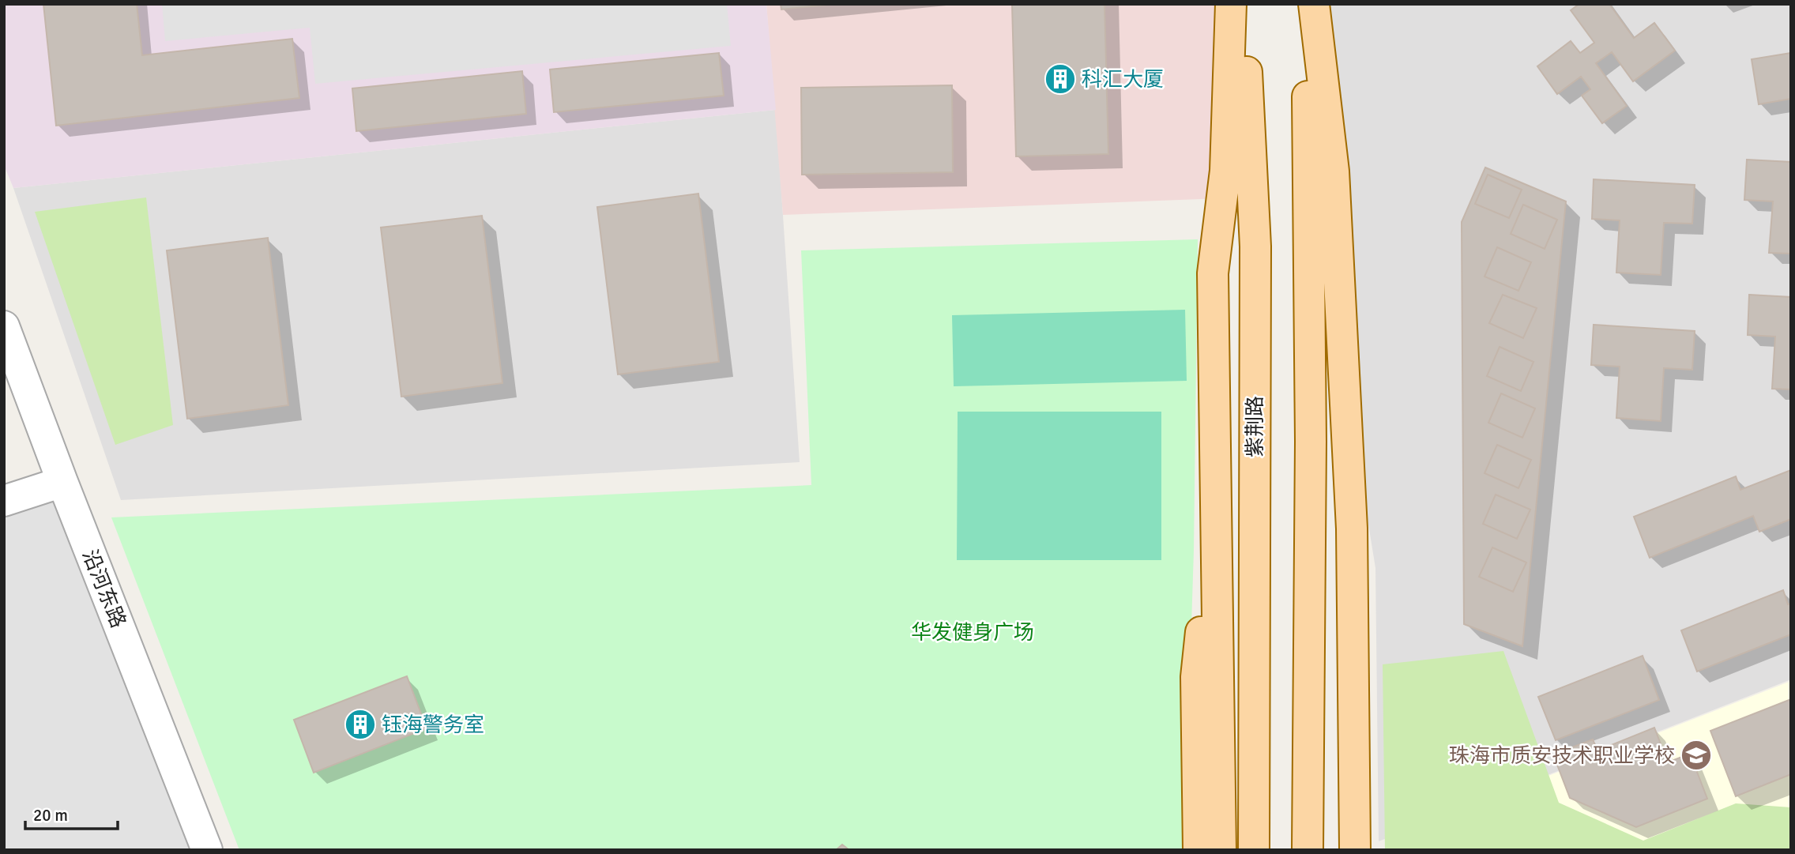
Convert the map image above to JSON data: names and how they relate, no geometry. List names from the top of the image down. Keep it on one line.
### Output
{"streets":{"main road":["紫荆路"],"street":["沿河东路"]},"parks":["华发健身广场"],"places":{"building":["科汇大厦","钰海警务室"],"school or university":["珠海市质安技术职业学校"]},"scale_bar":"20 m"}
